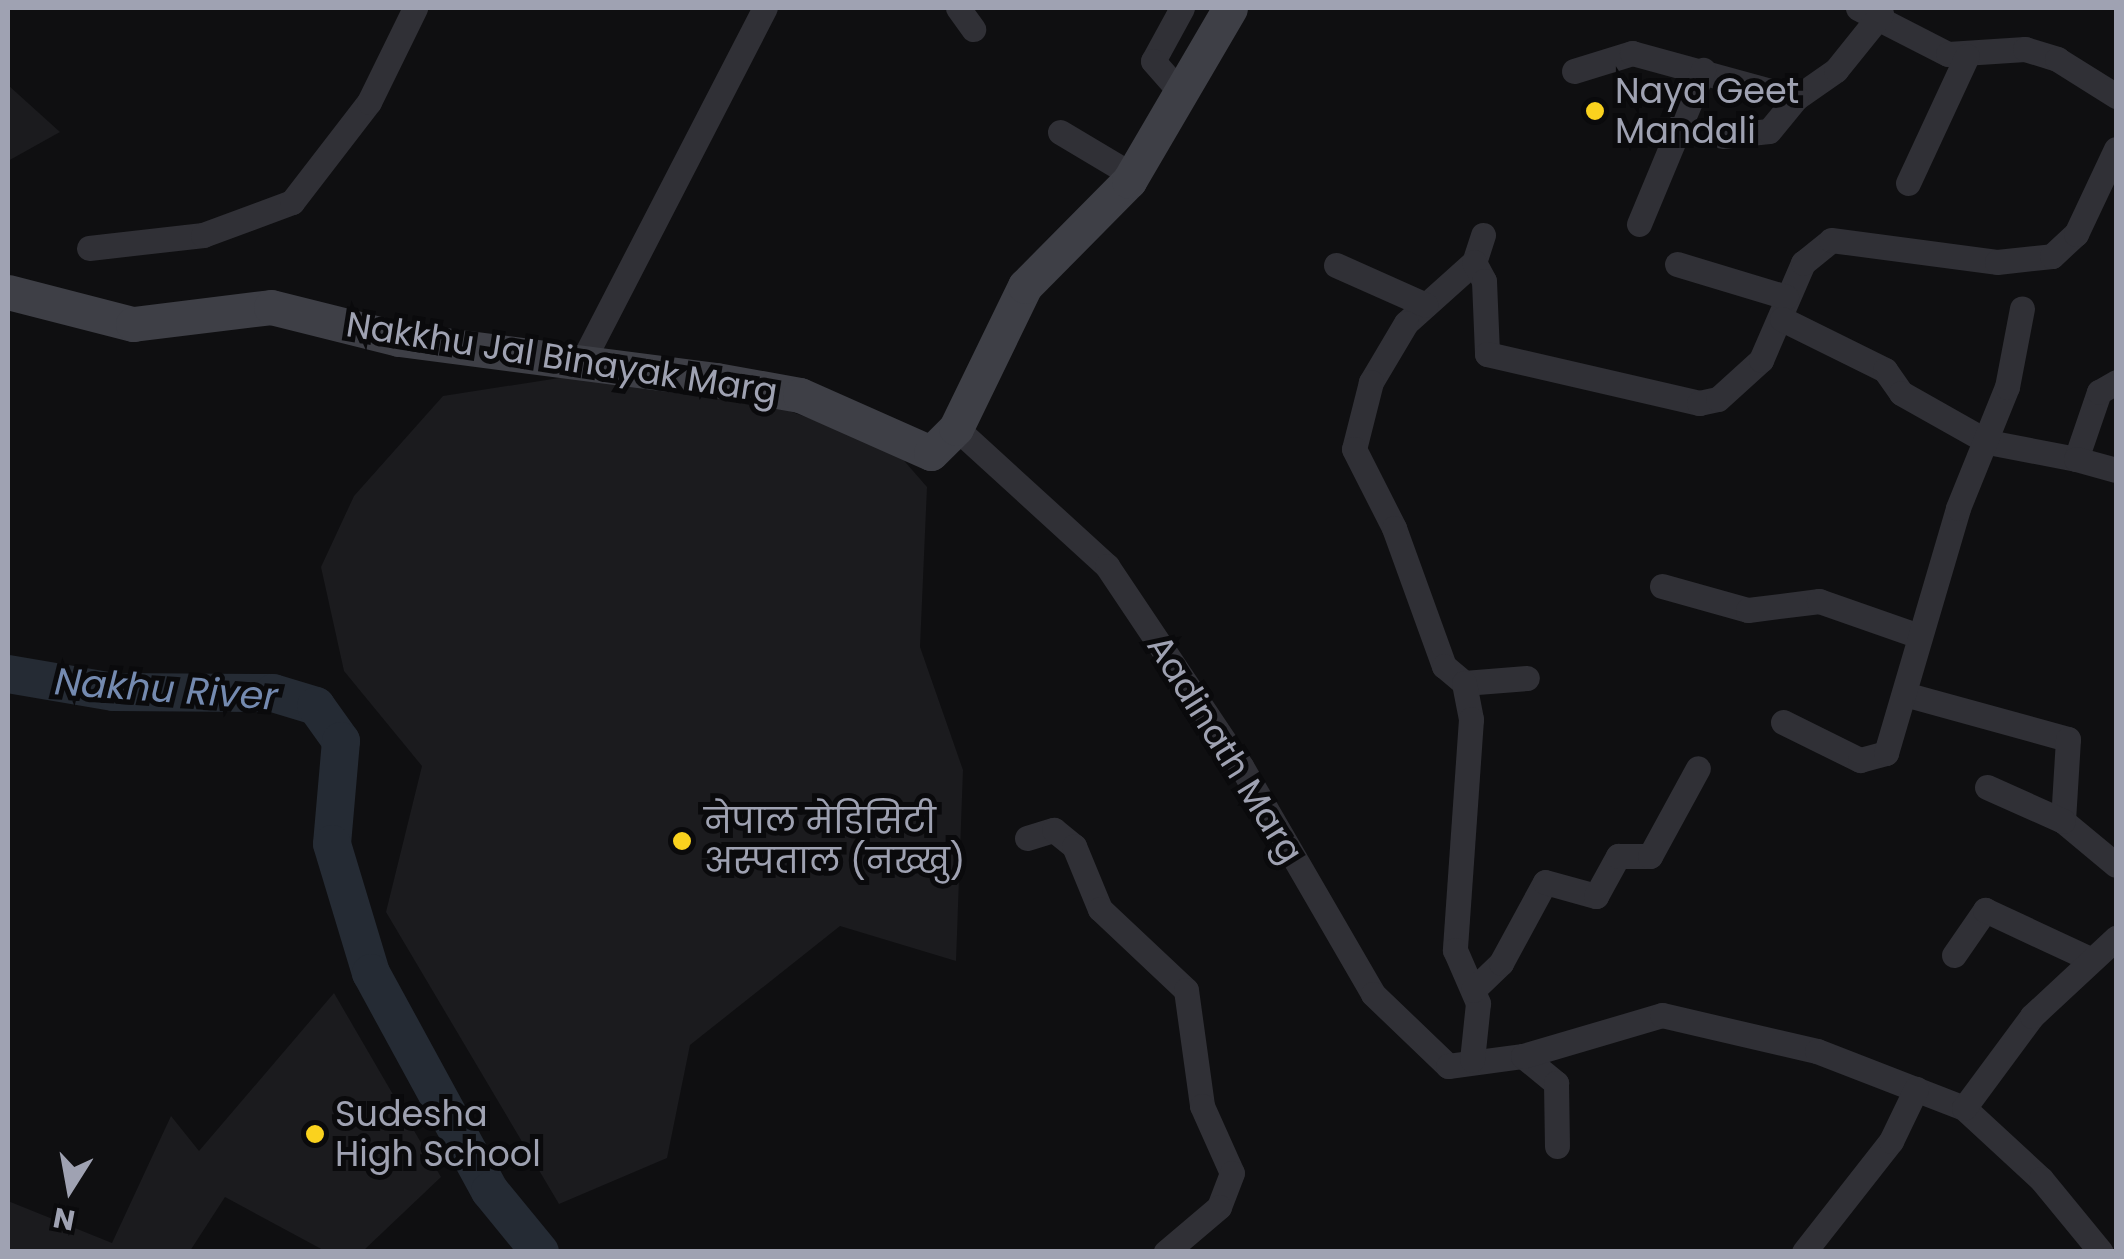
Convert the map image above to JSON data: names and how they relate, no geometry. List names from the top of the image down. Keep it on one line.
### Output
{"streets":{"street":["Nakkhu Jal Binayak Marg","Aadinath Marg"]},"crossings":[["Nakkhu Jal Binayak Marg","Aadinath Marg"]],"water":["Nakhu River"],"places":["Naya Geet Mandali","नेपाल मेडिसिटी अस्पताल (नख्खु)","Sudesha High School"],"north":"bottom"}
